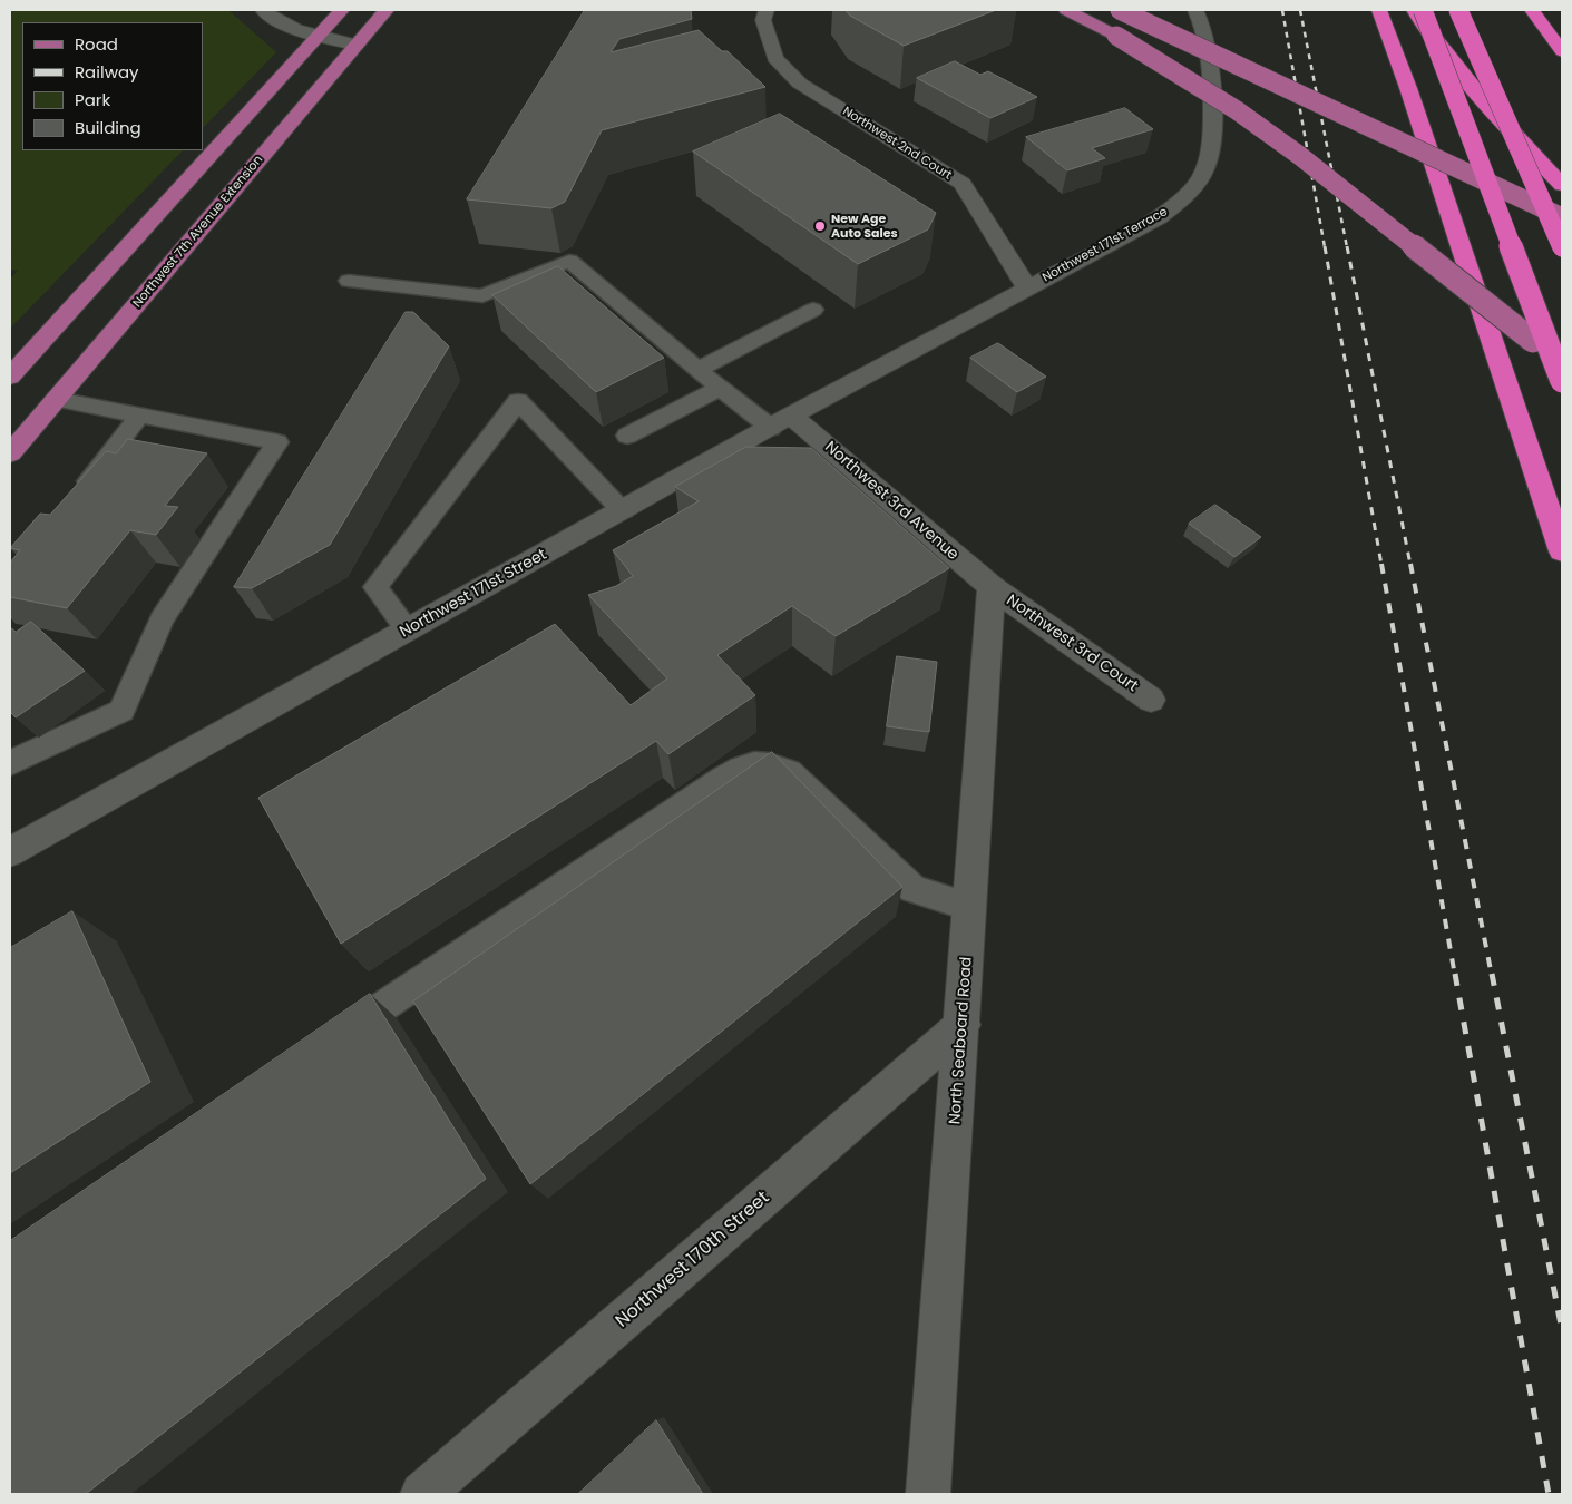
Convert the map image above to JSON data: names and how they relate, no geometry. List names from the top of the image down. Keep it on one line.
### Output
{"streets":{"main road":["Northwest 7th Avenue Extension"],"street":["Northwest 2nd Court","Northwest 171st Terrace","Northwest 3rd Avenue","Northwest 171st Street","Northwest 3rd Court","North Seaboard Road","Northwest 170th Street"]},"crossings":[["Northwest 2nd Court","Northwest 171st Terrace"],["Northwest 171st Terrace","Northwest 171st Street"],["Northwest 3rd Avenue","Northwest 171st Street"],["Northwest 3rd Avenue","Northwest 3rd Court"],["Northwest 3rd Avenue","North Seaboard Road"],["Northwest 3rd Court","North Seaboard Road"],["North Seaboard Road","Northwest 170th Street"]],"places":["New Age Auto Sales"],"legend":["Road","Railway","Park","Building"]}
